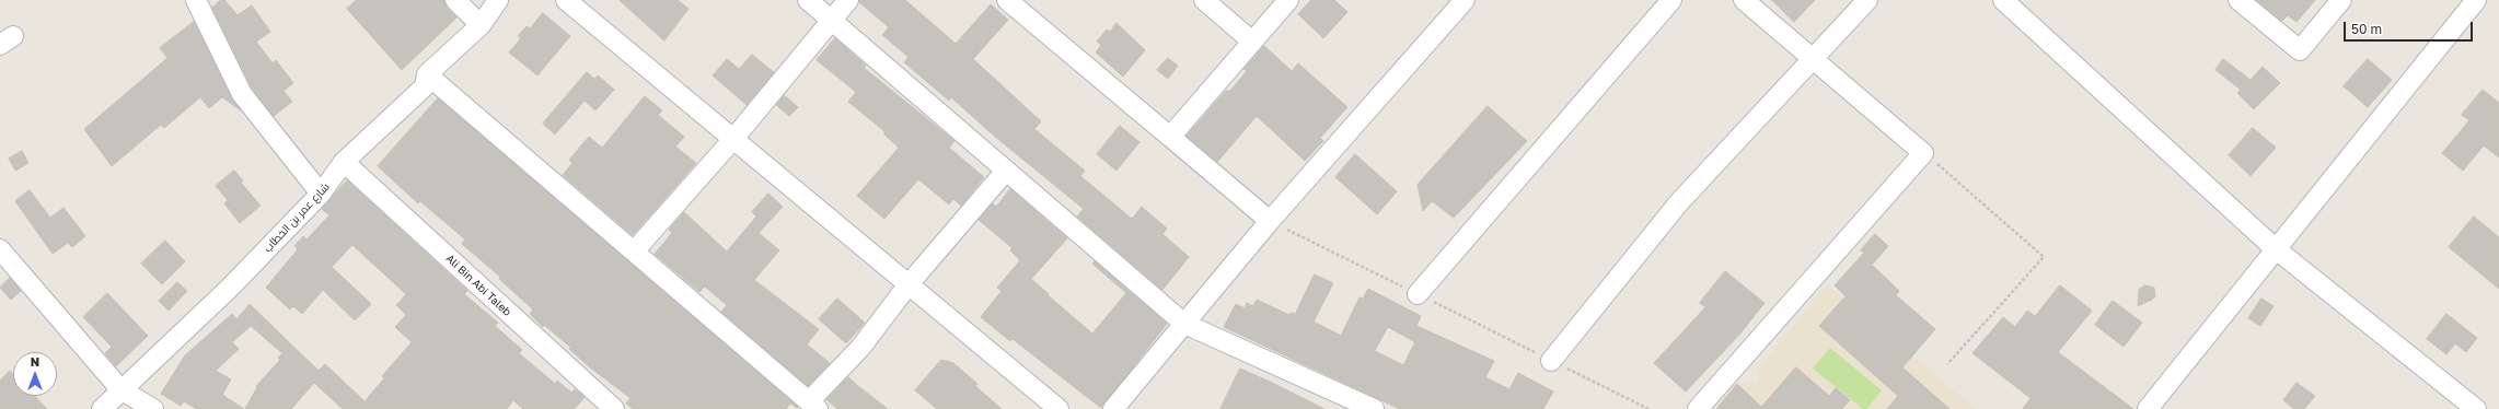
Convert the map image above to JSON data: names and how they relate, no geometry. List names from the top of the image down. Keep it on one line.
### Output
{"streets":{"street":["شارع عمر بن الخطاب","Ali Bin Abi Taleb"]},"crossings":[["شارع عمر بن الخطاب","Ali Bin Abi Taleb"]],"scale_bar":"50 m","north":"top"}
